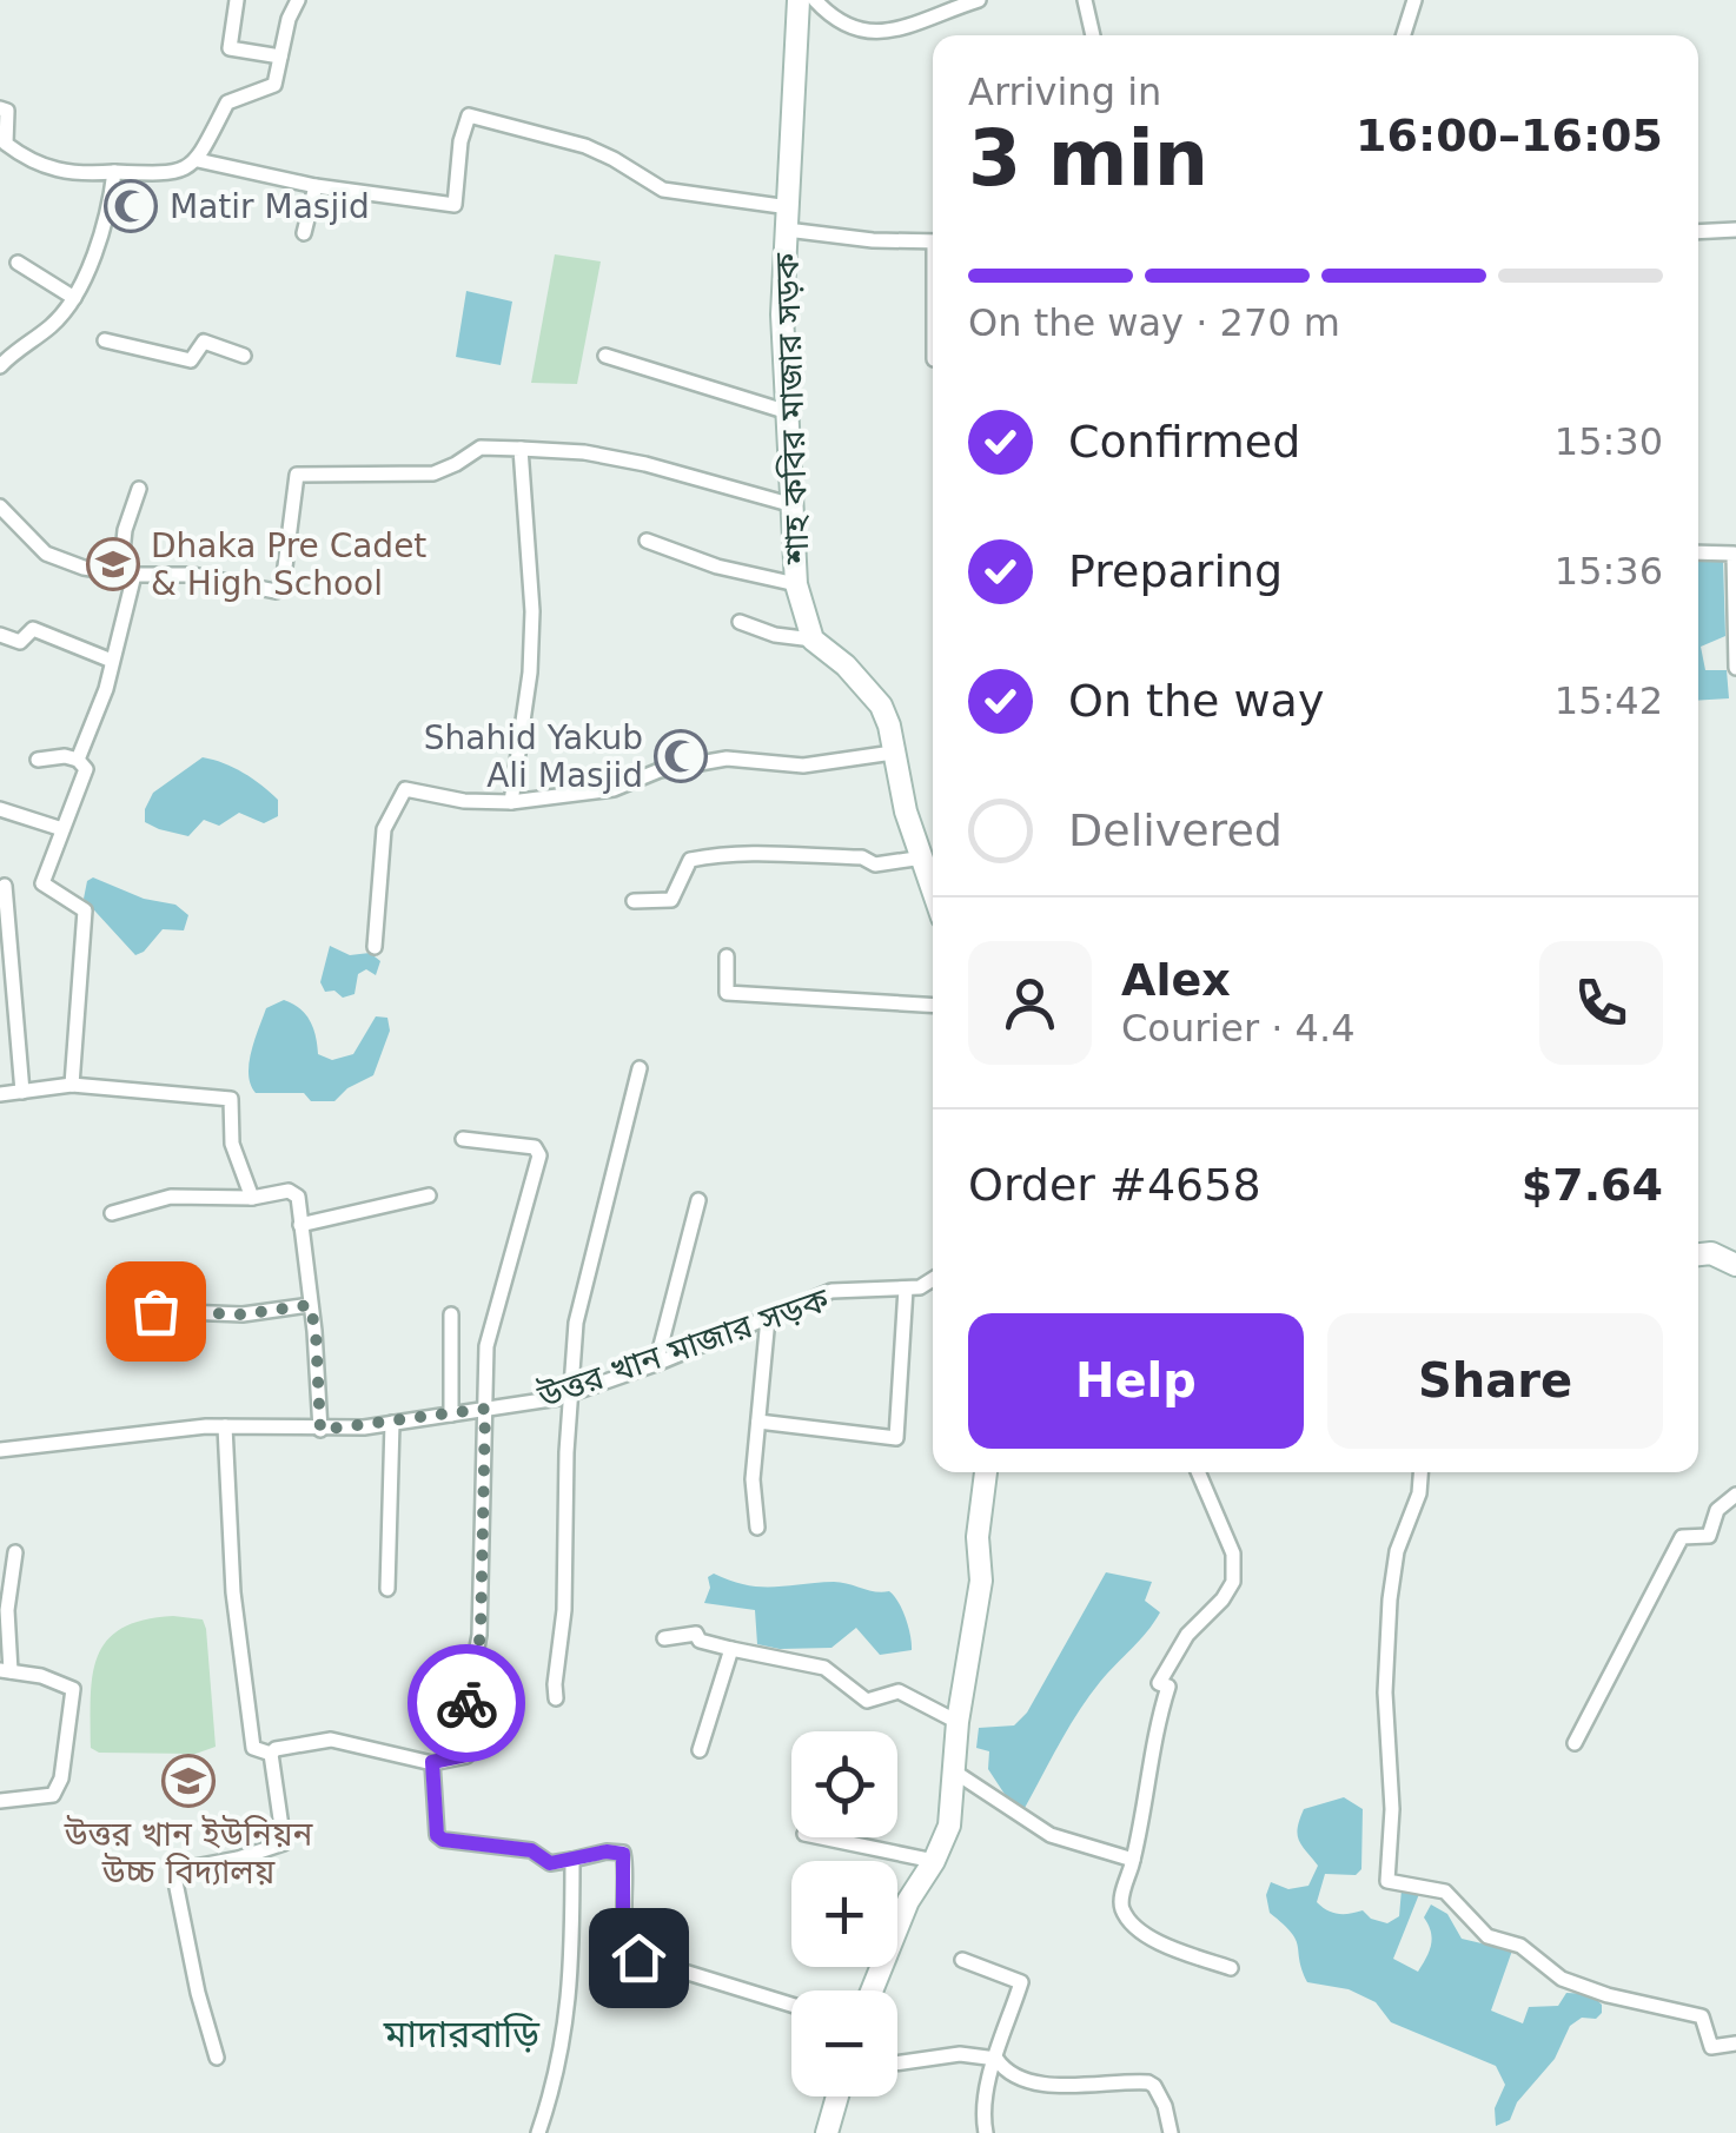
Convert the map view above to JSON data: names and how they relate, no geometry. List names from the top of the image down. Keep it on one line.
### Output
{"streets":{"main road":["শাহ কবির মাজার সড়ক"],"street":["উত্তর খান মাজার সড়ক"]},"districts":["মাদারবাড়ি"],"places":{"mosque":["Matir Masjid","Shahid Yakub Ali Masjid"],"school or university":["Dhaka Pre Cadet & High School","উত্তর খান ইউনিয়ন উচ্চ বিদ্যালয়"]},"page":{"heading":["3 min","Arriving in","16:00–16:05"],"panel":["Alex","Courier · 4.4","Order #4658","$7.64"],"bar":"On the way · 270 m","list":[["Confirmed","15:30"],["Preparing","15:36"],["On the way","15:42"],"Delivered"],"buttons":["Help","Share"],"map_buttons":["+","−"]}}
